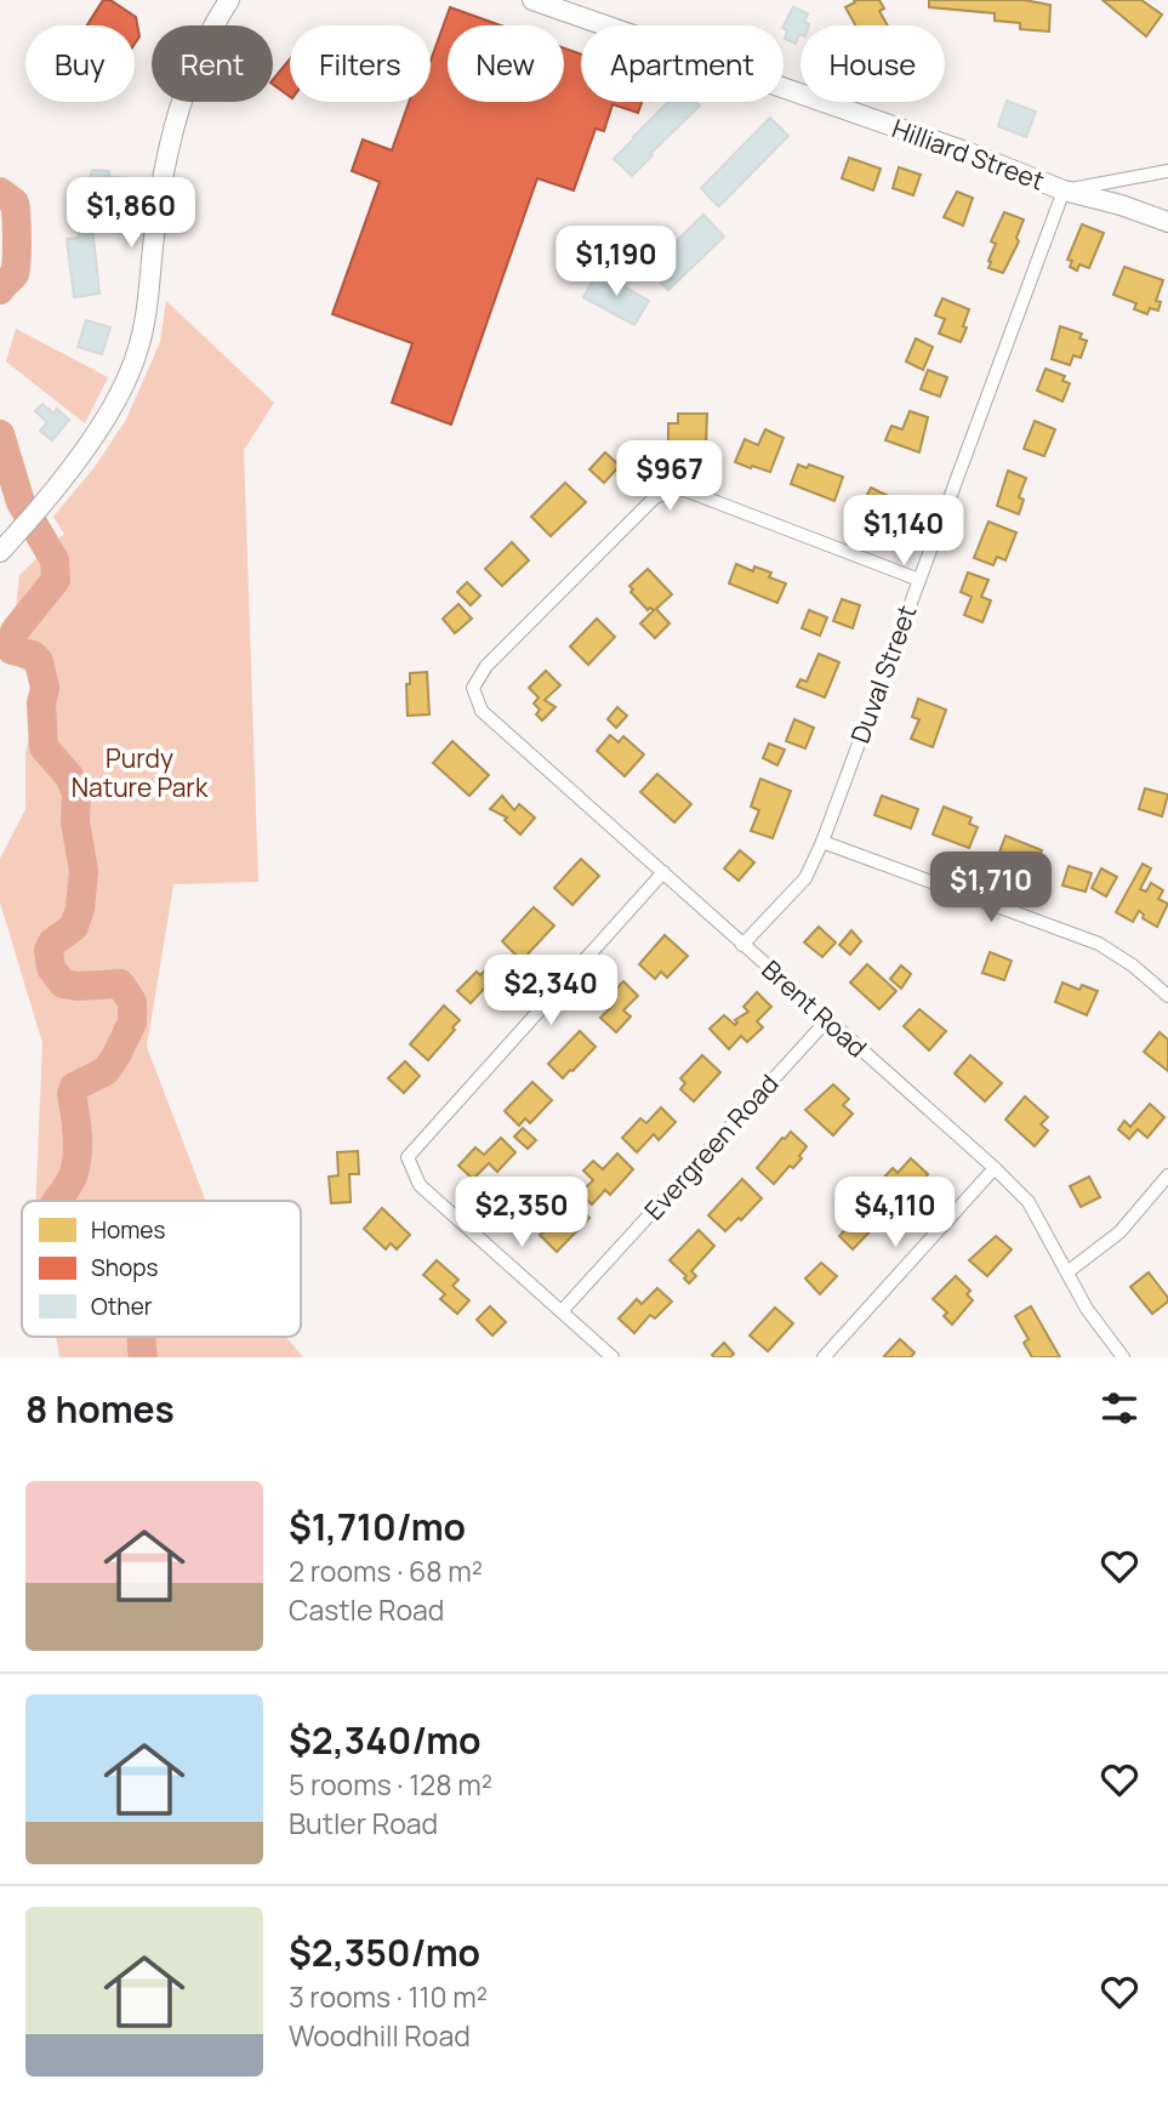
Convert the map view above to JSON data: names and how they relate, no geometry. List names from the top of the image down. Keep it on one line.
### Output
{"streets":{"street":["Hilliard Street","Duval Street","Brent Road","Evergreen Road"]},"crossings":[["Hilliard Street","Duval Street"],["Duval Street","Brent Road"],["Brent Road","Evergreen Road"]],"parks":["Purdy Nature Park"],"legend":["Homes","Shops","Other"],"page":{"chip":["Buy","Rent","Filters","New","Apartment","House"],"price":["$1,860","$1,190","$967","$1,140","$1,710","$2,340","$2,350","$4,110"],"heading":"8 homes","list":[{"name":"$1,710/mo","note":"2 rooms · 68 m² · Castle Road"},{"name":"$2,340/mo","note":"5 rooms · 128 m² · Butler Road"},{"name":"$2,350/mo","note":"3 rooms · 110 m² · Woodhill Road"}]}}
